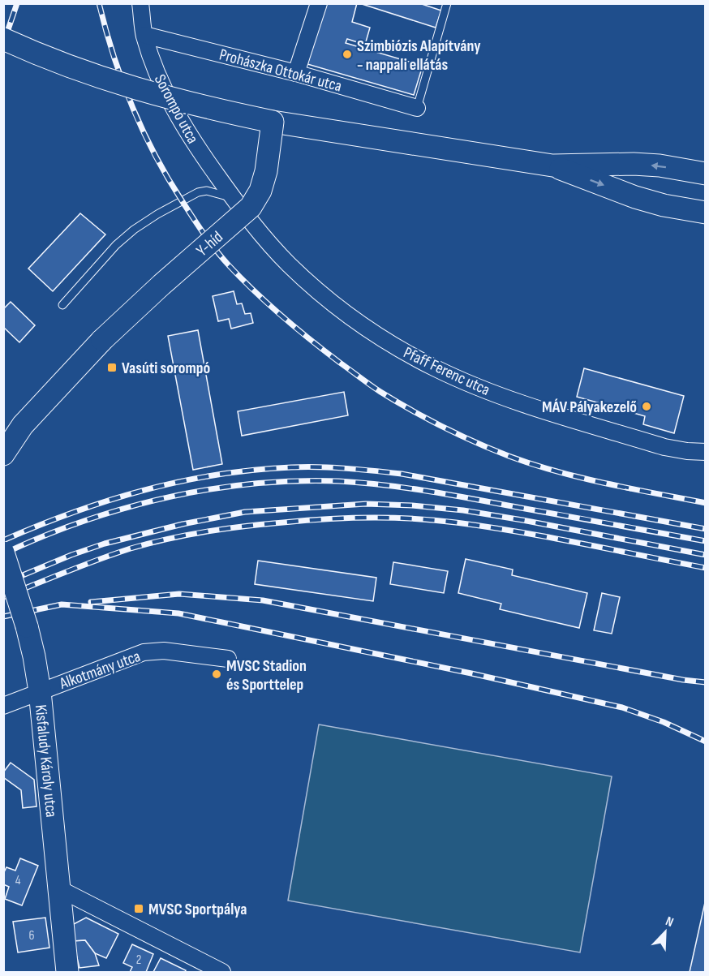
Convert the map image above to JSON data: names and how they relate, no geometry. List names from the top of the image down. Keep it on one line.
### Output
{"streets":{"main road":["Y-híd","Kisfaludy Károly utca"],"street":["Prohászka Ottokár utca","Sorompó utca","Pfaff Ferenc utca","Alkotmány utca"]},"crossings":[["Prohászka Ottokár utca","Sorompó utca"],["Sorompó utca","Pfaff Ferenc utca"],["Alkotmány utca","Kisfaludy Károly utca"]],"places":{"other":["Szimbiózis Alapítvány - nappali ellátás","MÁV Pályakezelő","MVSC Stadion és Sporttelep"],"transit":["Vasúti sorompó","MVSC Sportpálya"]},"house_numbers":["4","6","2"],"north":"top right"}
